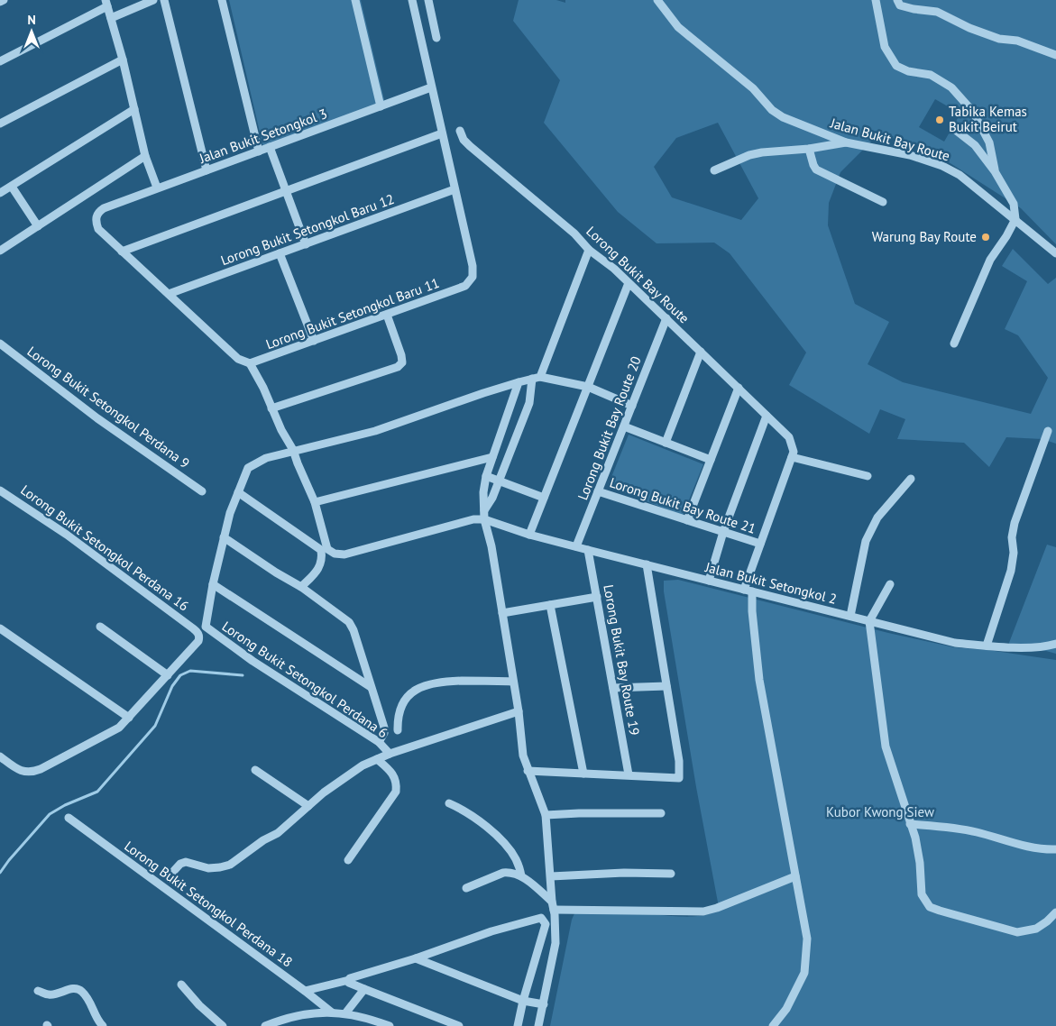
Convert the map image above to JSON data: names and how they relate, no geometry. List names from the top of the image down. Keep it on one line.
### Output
{"streets":{"street":["Jalan Bukit Setongkol 3","Jalan Bukit Bay Route","Lorong Bukit Setongkol Baru 12","Lorong Bukit Bay Route","Lorong Bukit Setongkol Baru 11","Lorong Bukit Setongkol Perdana 9","Lorong Bukit Bay Route 20","Lorong Bukit Bay Route 21","Lorong Bukit Setongkol Perdana 16","Jalan Bukit Setongkol 2","Lorong Bukit Bay Route 19","Lorong Bukit Setongkol Perdana 6","Lorong Bukit Setongkol Perdana 18"]},"crossings":[["Lorong Bukit Setongkol Baru 12","Lorong Bukit Setongkol Baru 11"],["Lorong Bukit Bay Route","Lorong Bukit Bay Route 20"],["Lorong Bukit Bay Route 20","Lorong Bukit Bay Route 21"],["Lorong Bukit Bay Route 20","Jalan Bukit Setongkol 2"],["Jalan Bukit Setongkol 2","Lorong Bukit Bay Route 19"]],"parks":["Kubor Kwong Siew"],"places":["Tabika Kemas Bukit Beirut","Warung Bay Route"],"north":"top"}
